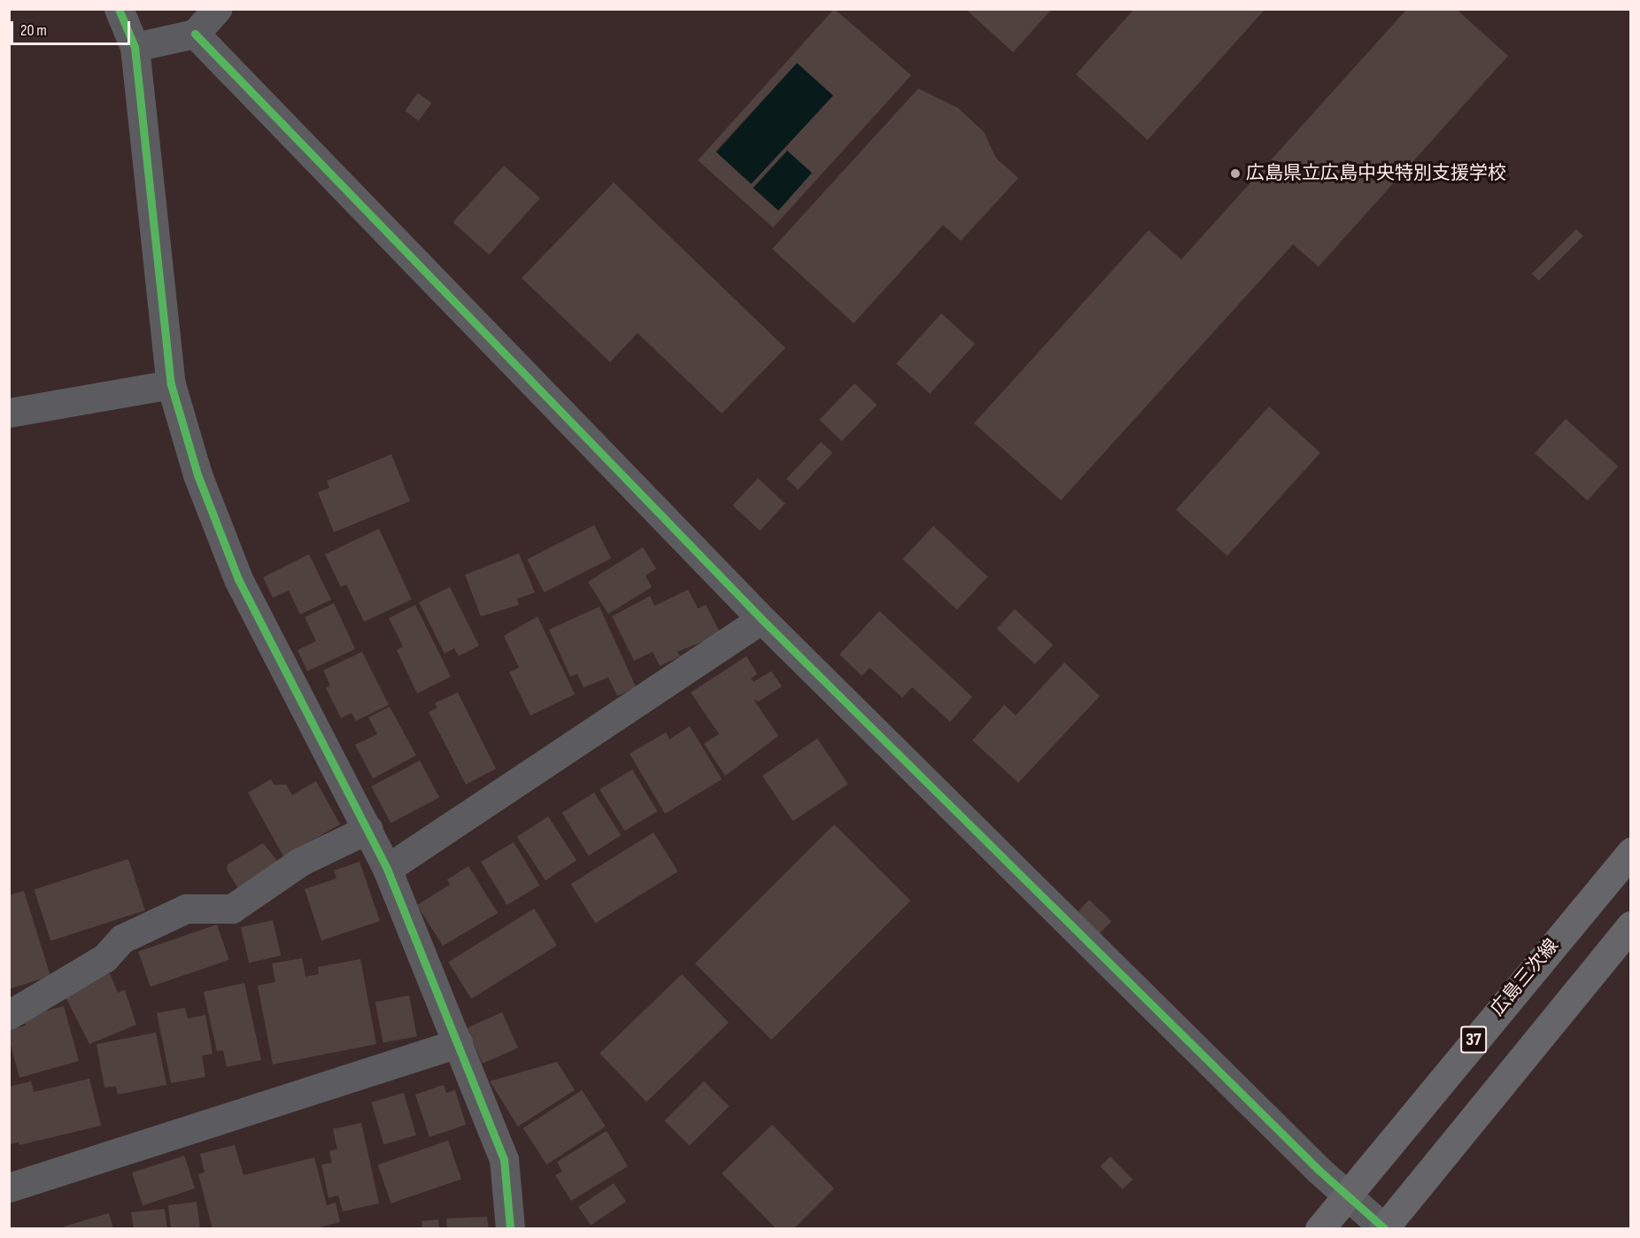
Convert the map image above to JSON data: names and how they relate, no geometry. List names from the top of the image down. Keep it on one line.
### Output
{"streets":{"main road":["広島三次線","37"]},"places":["広島県立広島中央特別支援学校"],"scale_bar":"20 m"}
